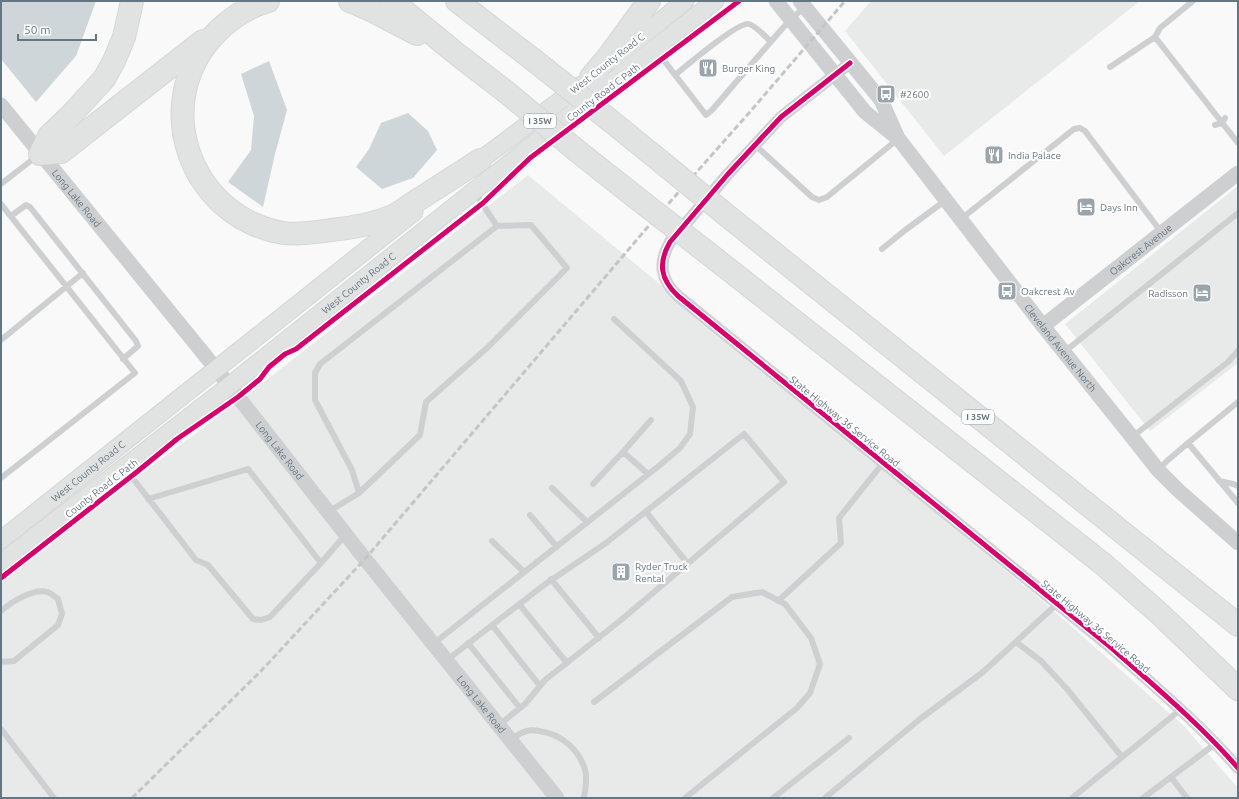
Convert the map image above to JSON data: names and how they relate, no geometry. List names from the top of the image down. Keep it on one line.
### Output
{"streets":{"highway":["I 35W"],"main road":["West County Road C"],"street":["Long Lake Road","Oakcrest Avenue","Cleveland Avenue North","State Highway 36 Service Road"],"cycle path":["County Road C Path"]},"crossings":[["West County Road C","Long Lake Road"],["Oakcrest Avenue","Cleveland Avenue North"],["Cleveland Avenue North","State Highway 36 Service Road"]],"places":{"restaurant":["Burger King","India Palace"],"bus stop":["#2600","Oakcrest Av"],"hotel":["Days Inn","Radisson"],"building":["Ryder Truck Rental"]},"scale_bar":"50 m"}
